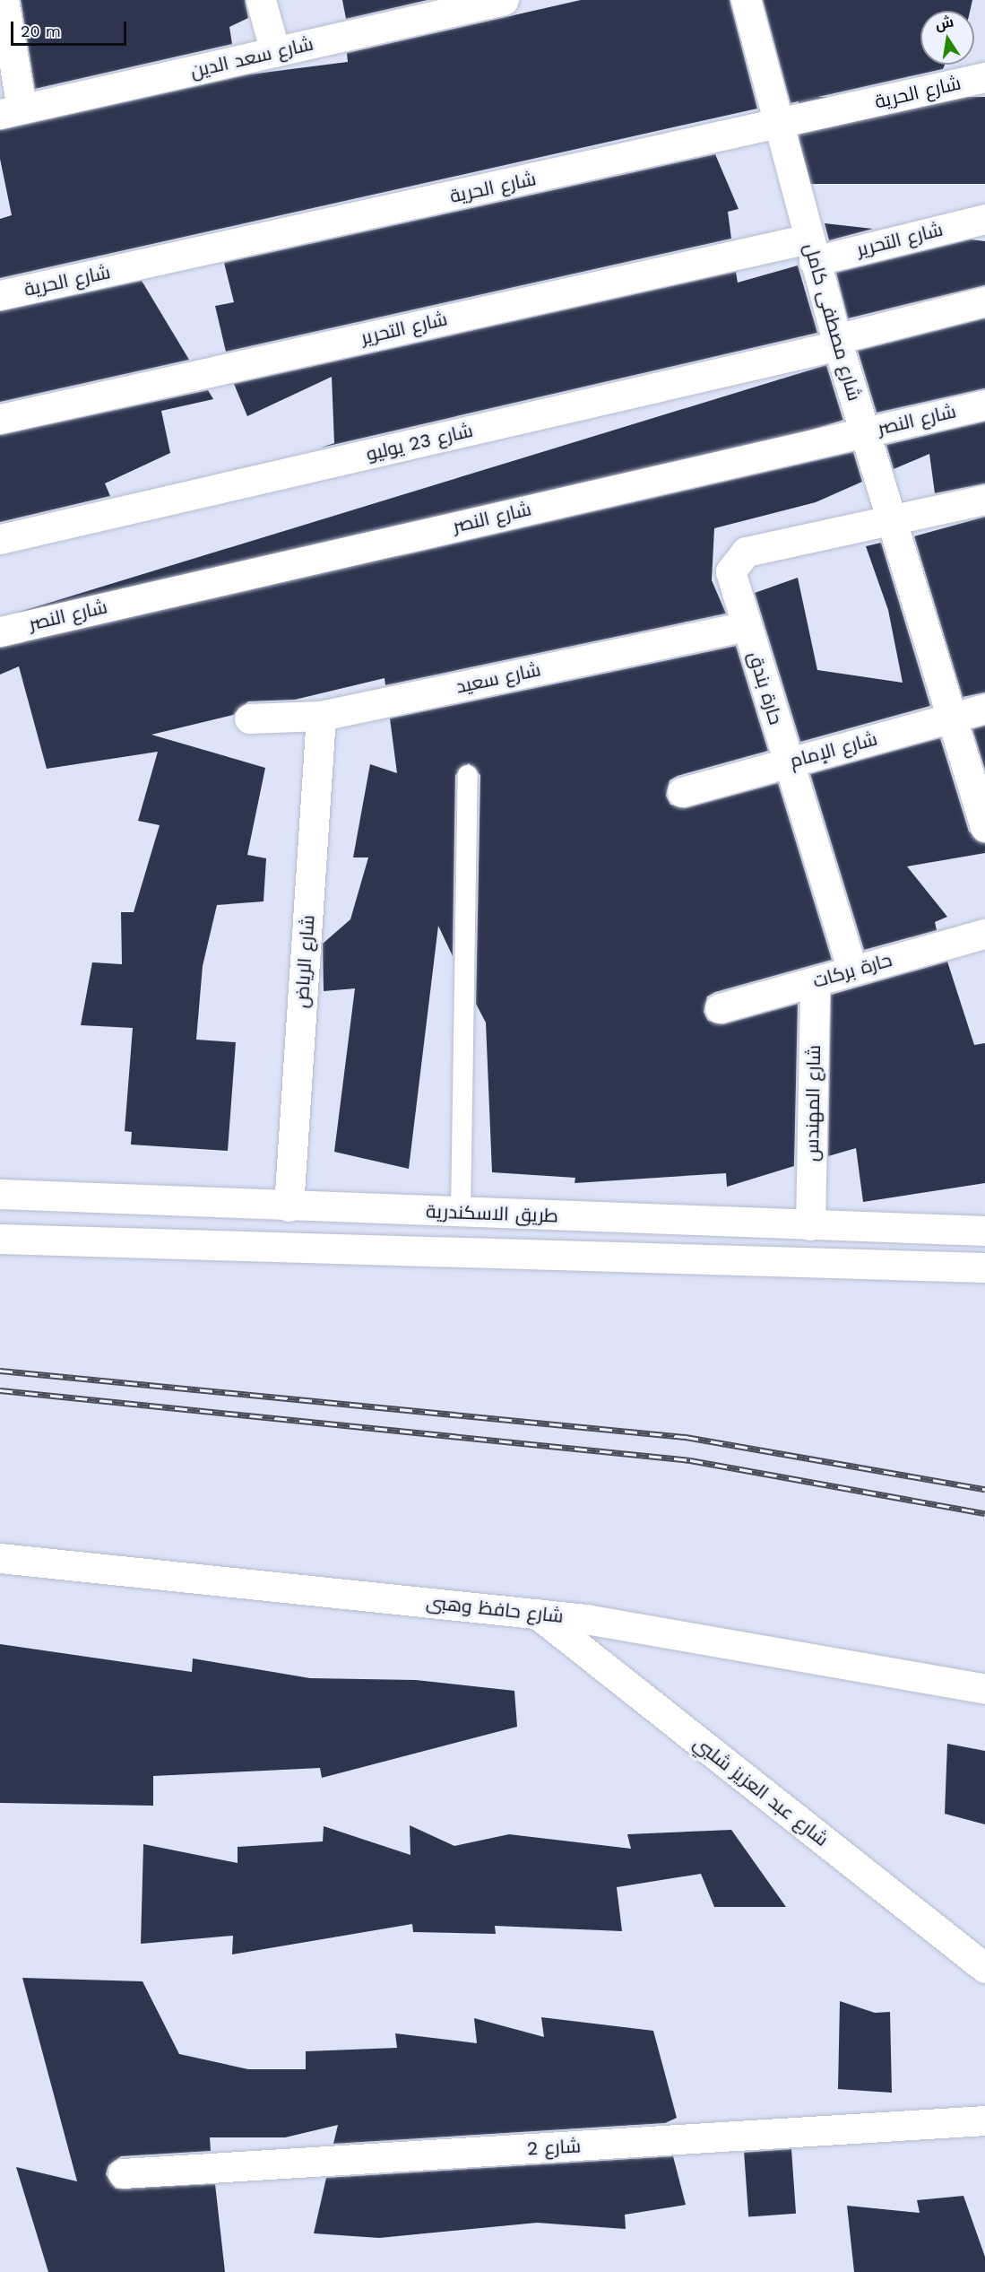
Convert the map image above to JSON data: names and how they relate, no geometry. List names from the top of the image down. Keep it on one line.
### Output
{"streets":{"street":["شارع سعد الدين","شارع الحرية","شارع التحرير","شارع مصطفى كامل","شارع النصر","شارع 23 يوليو","شارع سعيد","حارة بندق","شارع الإمام","شارع الرياض","حارة بركات","شارع المهندس","طريق الاسكندرية","شارع حافظ وهبى","شارع عبد العزيز شلبي","شارع 2"]},"crossings":[["شارع الحرية","شارع مصطفى كامل"],["شارع التحرير","شارع مصطفى كامل"],["شارع مصطفى كامل","شارع النصر"],["شارع مصطفى كامل","شارع 23 يوليو"],["شارع مصطفى كامل","حارة بندق"],["شارع مصطفى كامل","شارع الإمام"],["شارع سعيد","حارة بندق"],["شارع سعيد","شارع الرياض"],["حارة بندق","شارع الإمام"],["حارة بندق","حارة بركات"],["شارع الرياض","طريق الاسكندرية"],["حارة بركات","شارع المهندس"],["شارع المهندس","طريق الاسكندرية"],["شارع حافظ وهبى","شارع عبد العزيز شلبي"]],"scale_bar":"20 m","north":"top"}
